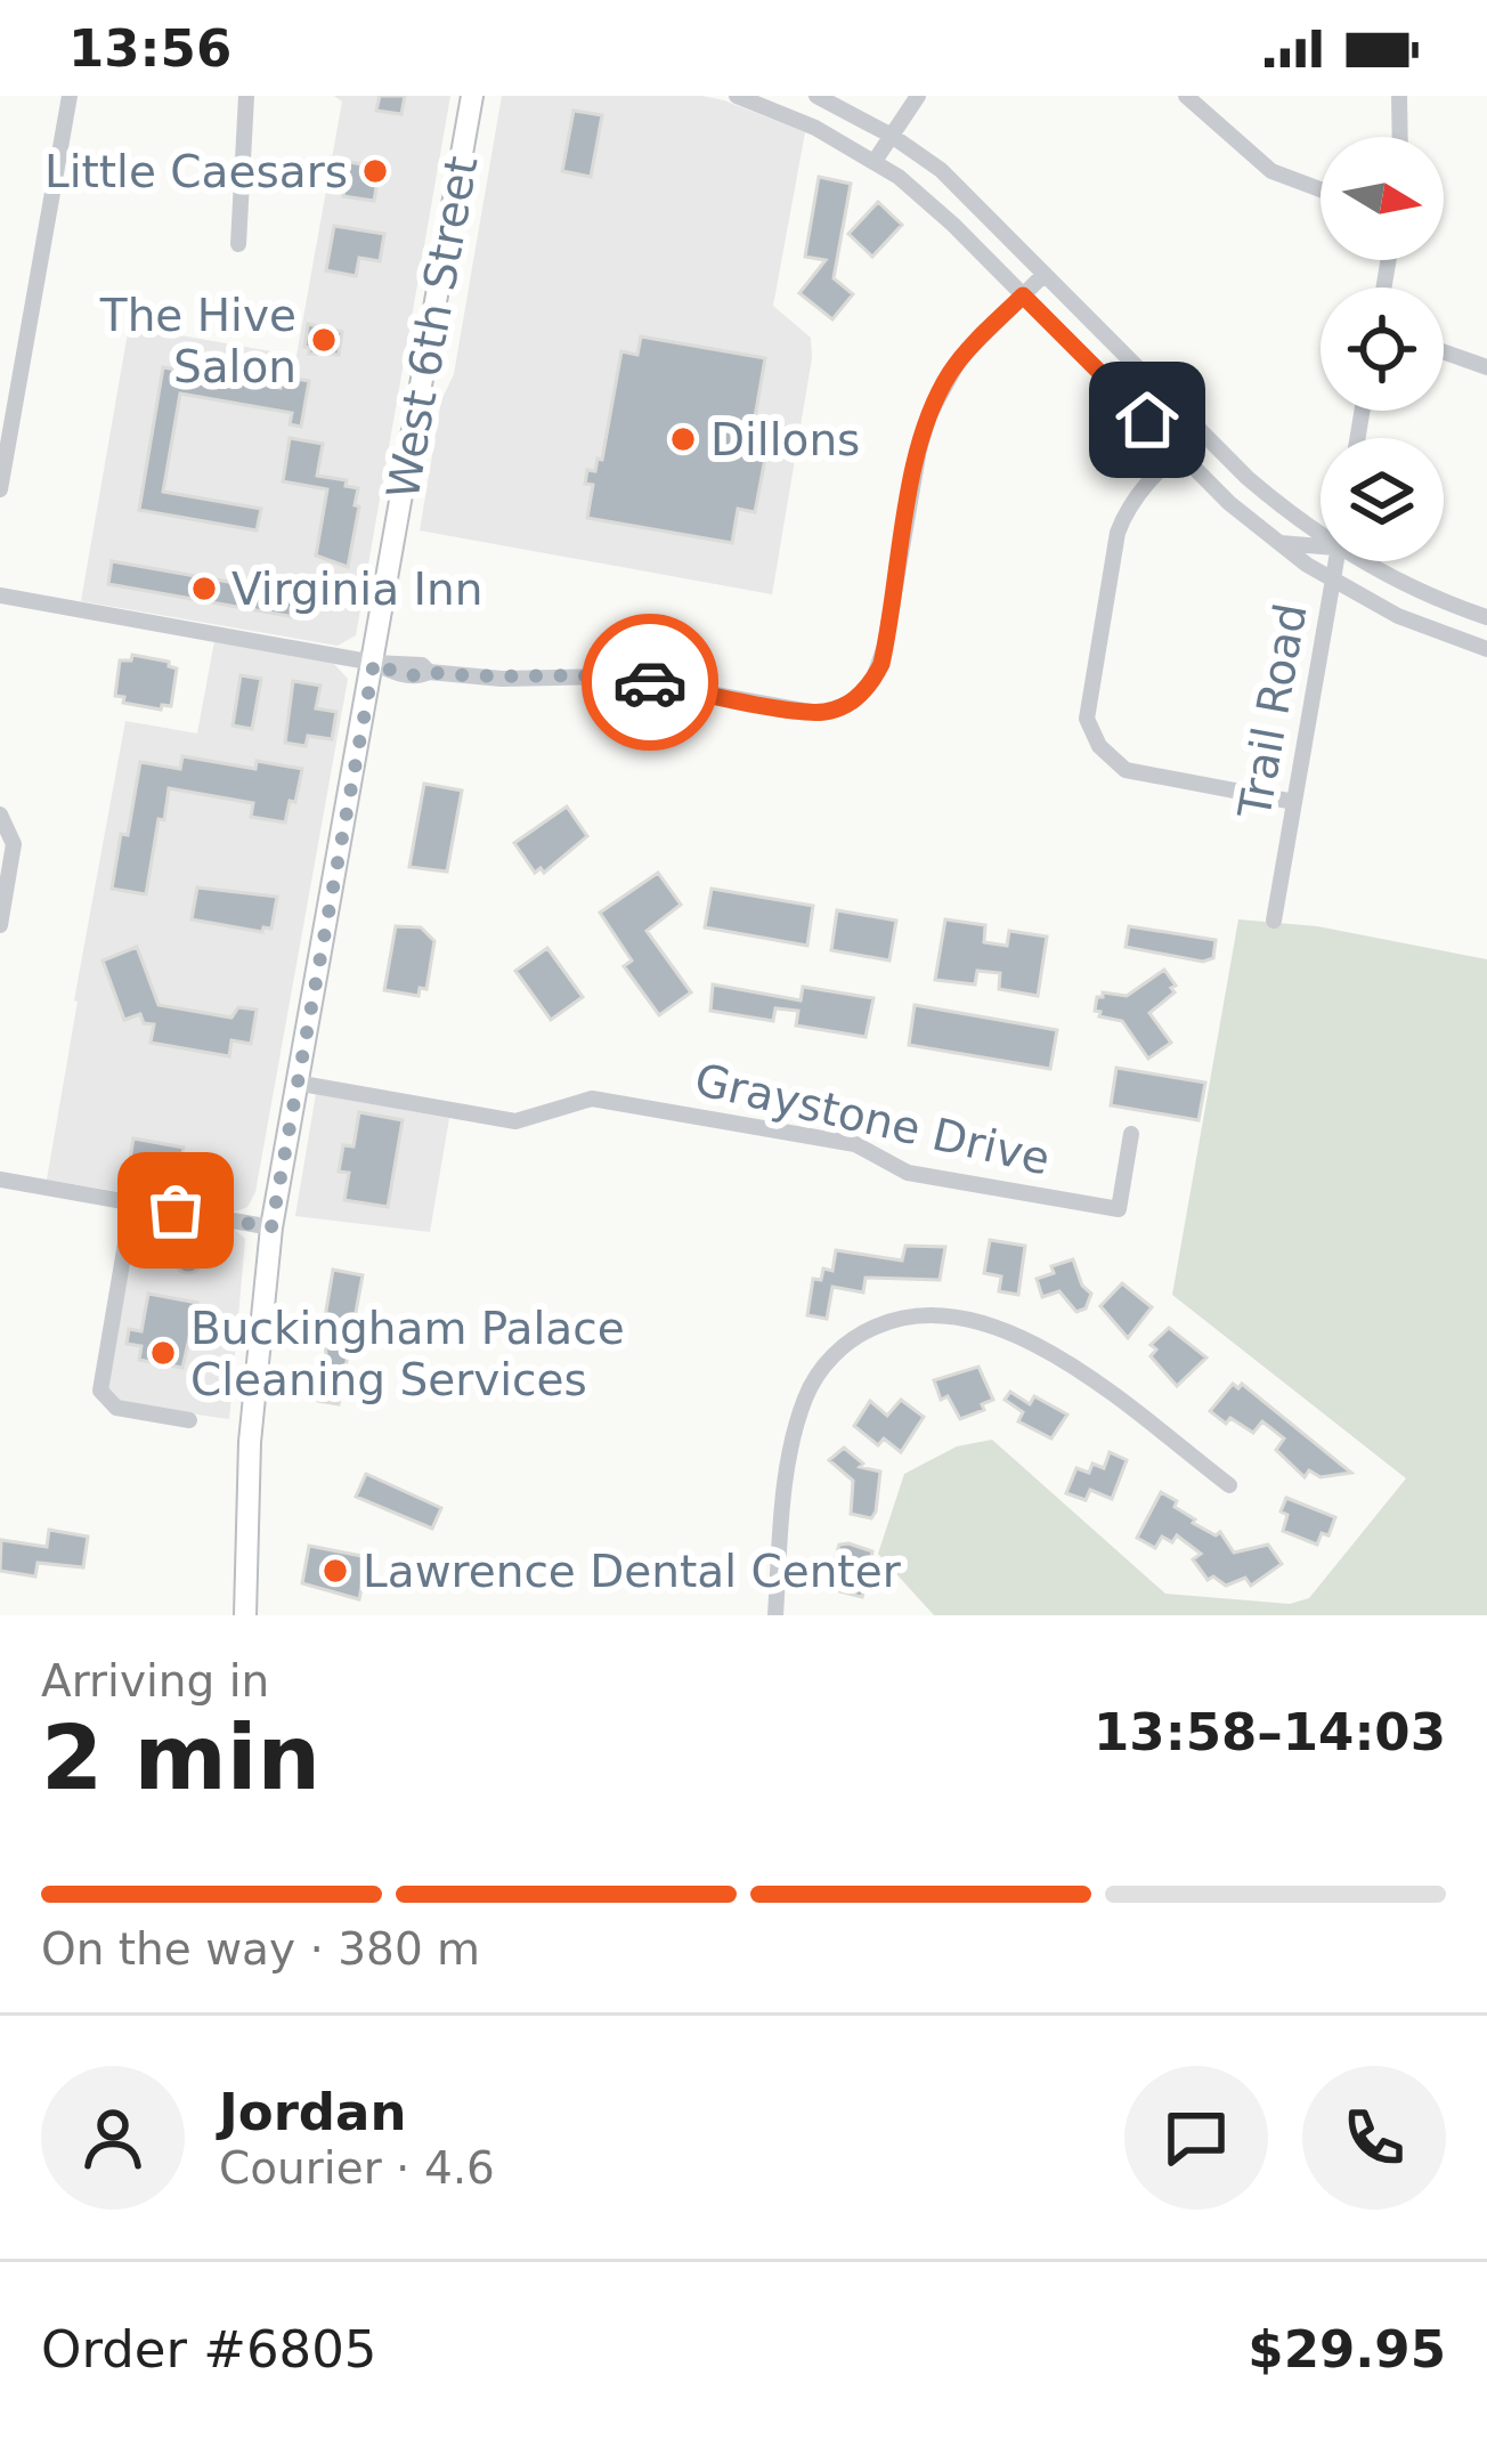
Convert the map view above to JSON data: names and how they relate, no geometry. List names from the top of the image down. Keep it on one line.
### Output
{"streets":{"main road":["West 6th Street"],"street":["Trail Road","Graystone Drive"]},"crossings":[["West 6th Street","Graystone Drive"]],"places":["Little Caesars","The Hive Salon","Dillons","Virginia Inn","Buckingham Palace Cleaning Services","Lawrence Dental Center"],"north":"right","page":{"status":"13:56","heading":["2 min","Arriving in","13:58–14:03"],"panel":["Jordan","Courier · 4.6","Order #6805","$29.95"],"bar":"On the way · 380 m"}}
